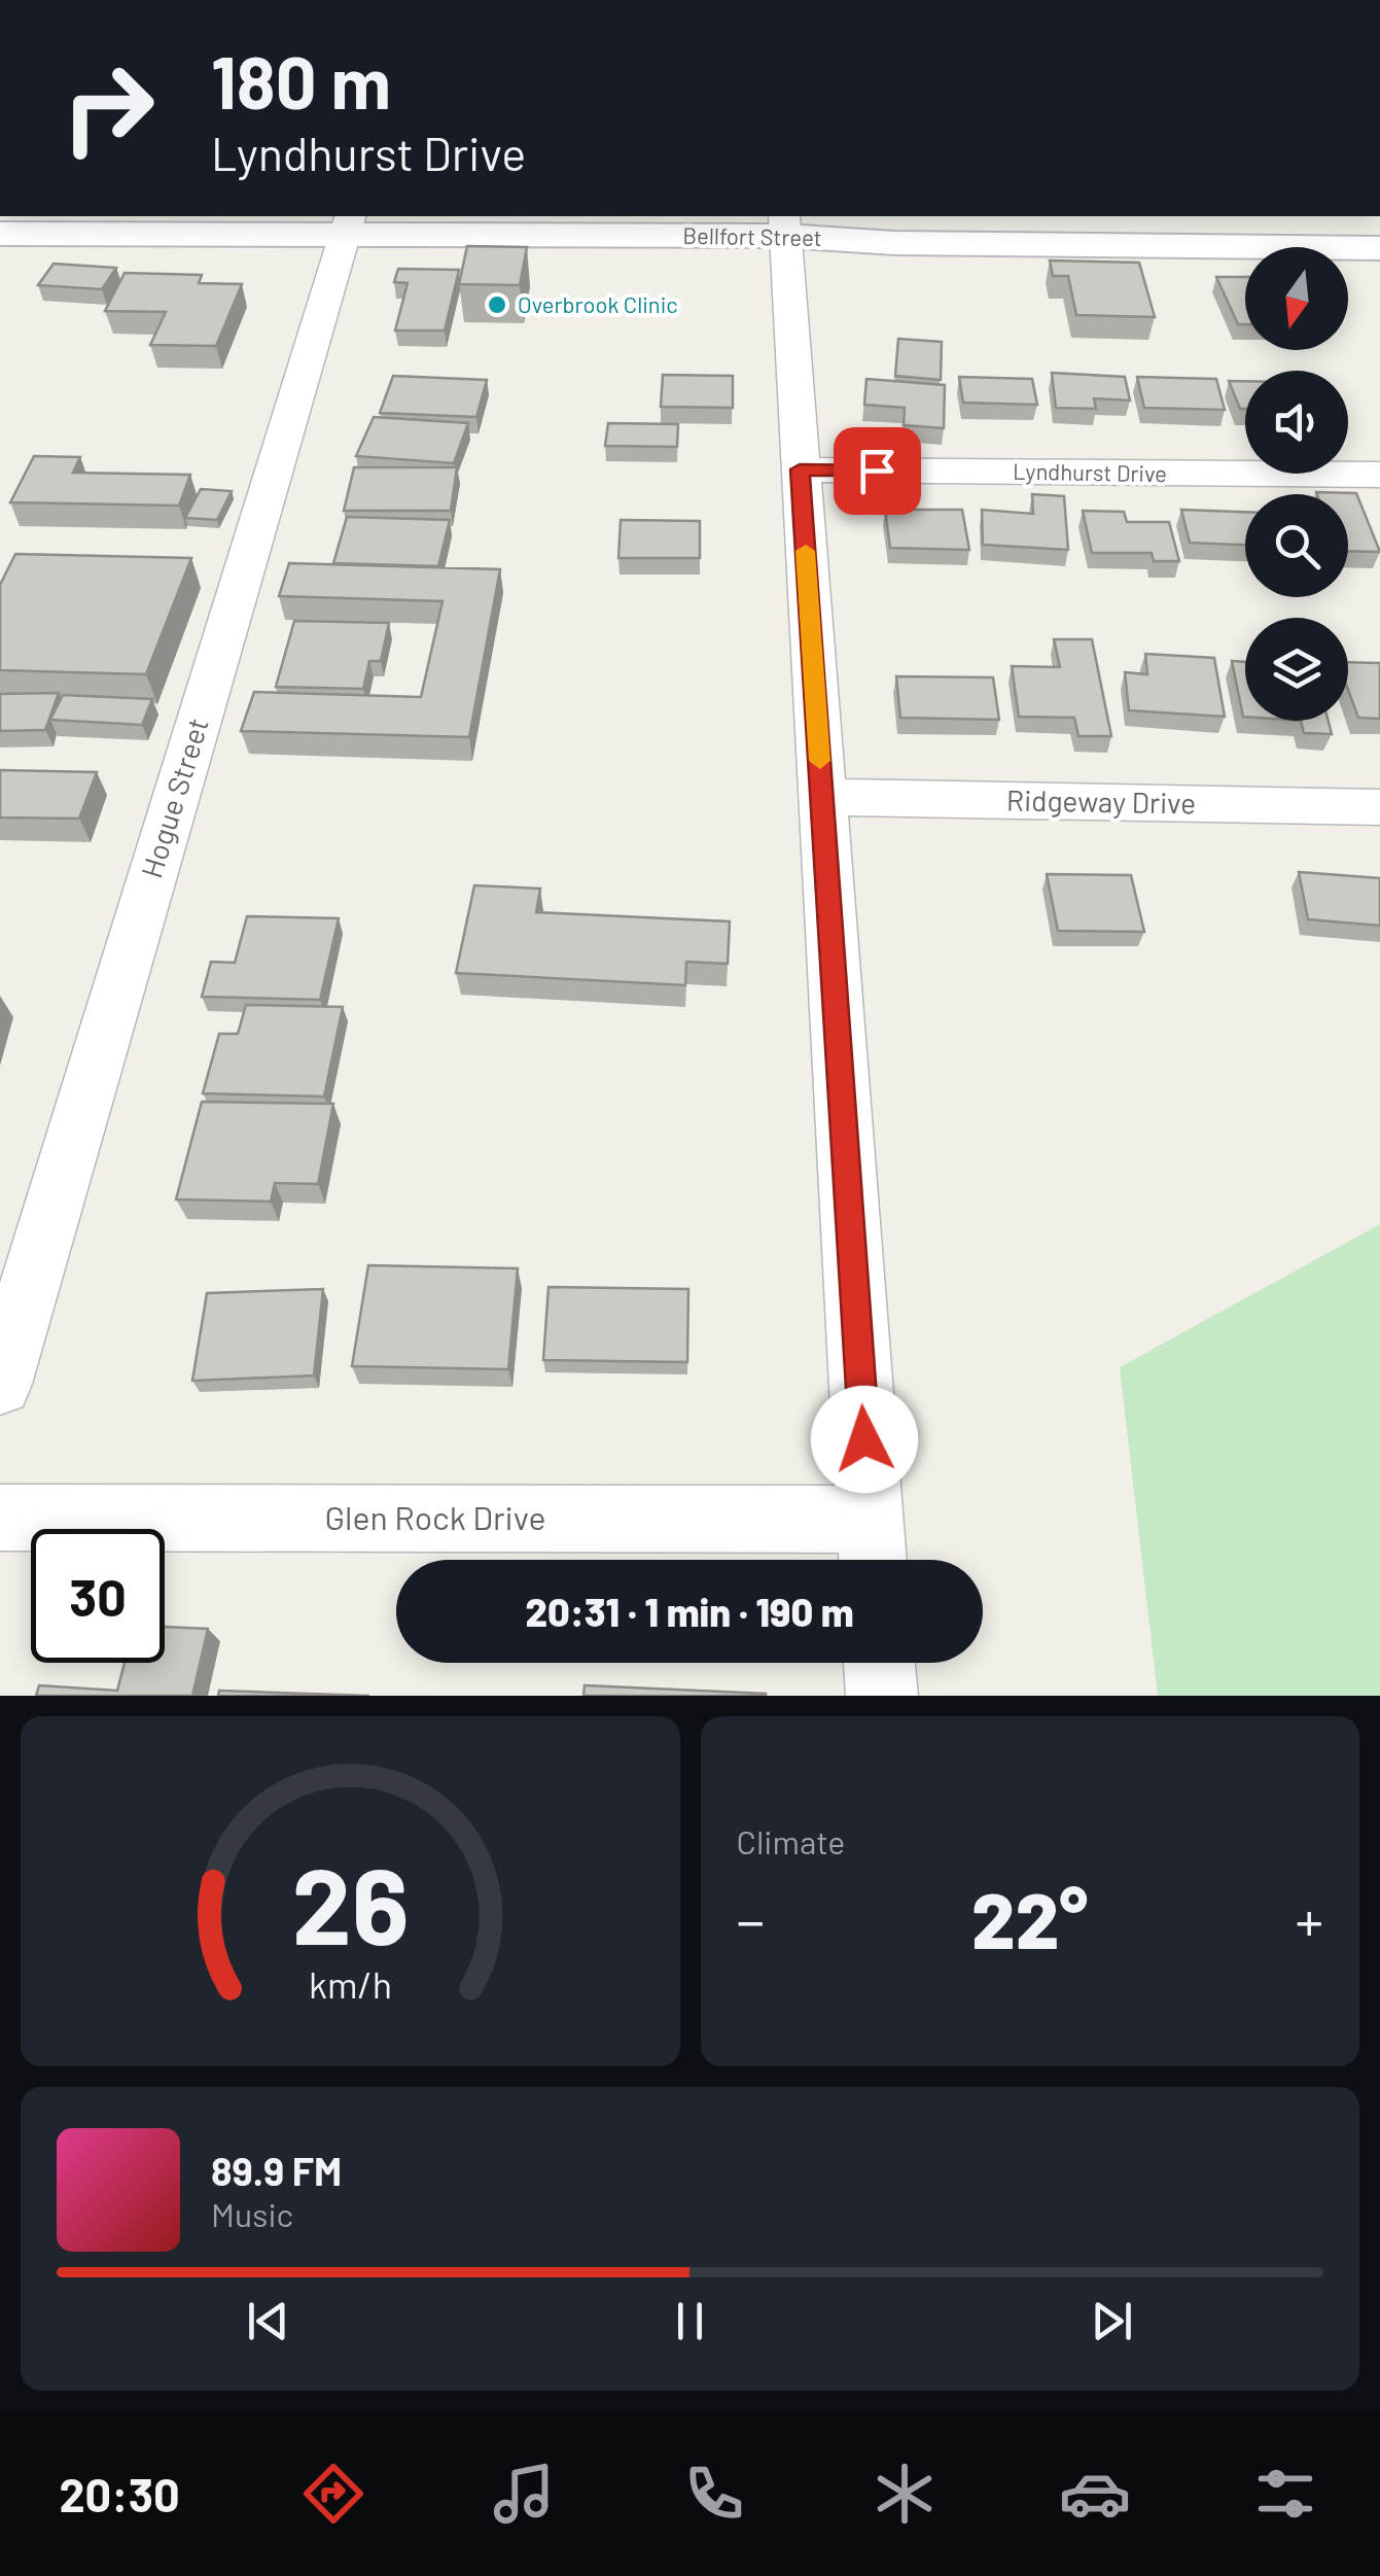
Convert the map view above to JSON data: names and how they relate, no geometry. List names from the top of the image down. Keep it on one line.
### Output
{"streets":{"main road":["Bellfort Street"],"street":["Lyndhurst Drive","Hogue Street","Ridgeway Drive","Glen Rock Drive"]},"crossings":[["Bellfort Street","Hogue Street"]],"places":["Overbrook Clinic"],"north":"bottom","page":{"turn":["180 m","Lyndhurst Drive"],"limit":"30","trip":"20:31 · 1 min · 190 m","tile":"Climate","heat":["−","22°","+"],"song":["89.9 FM","Music"],"tabs":"20:30","gauge":["26","km/h"]}}
